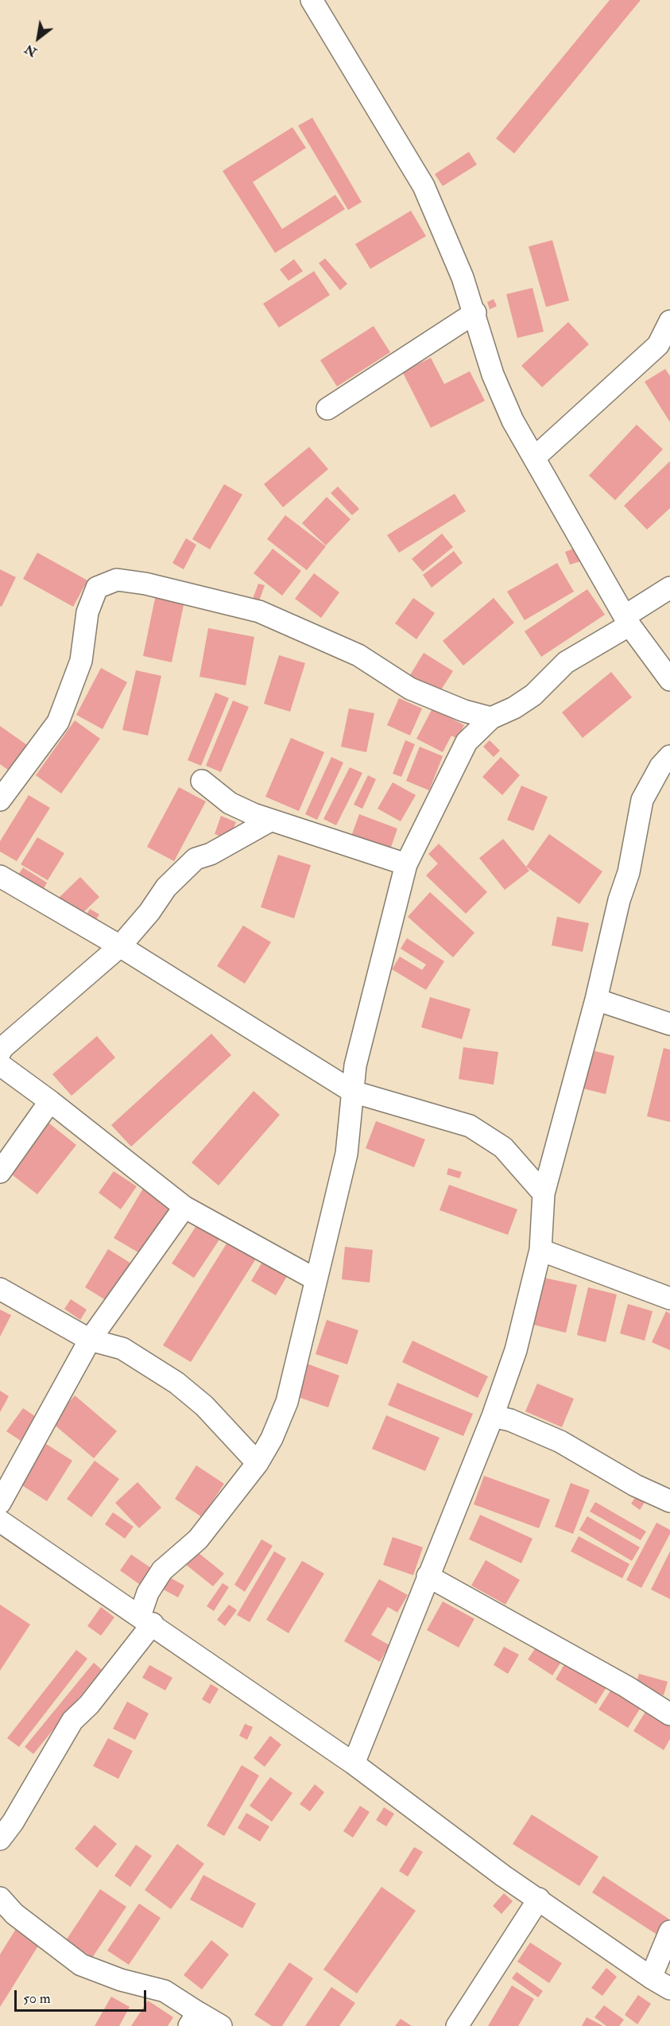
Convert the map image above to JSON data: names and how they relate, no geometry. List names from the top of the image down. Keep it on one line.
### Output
{"scale_bar":"50 m","north":"bottom left"}
